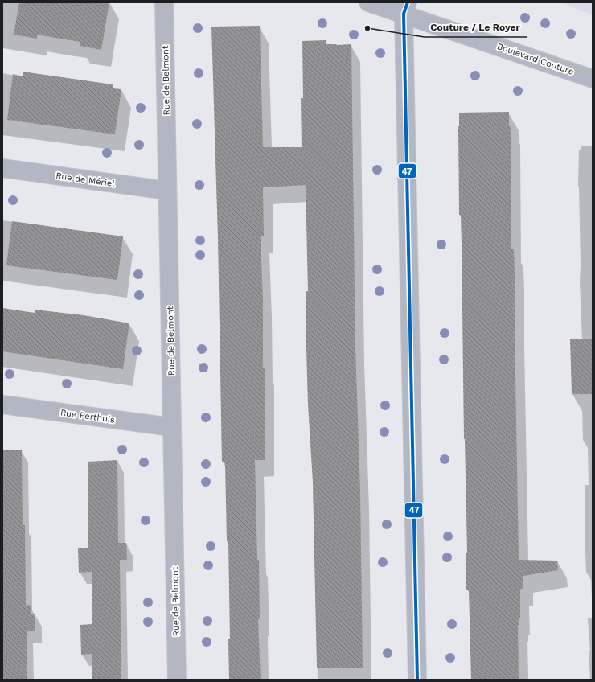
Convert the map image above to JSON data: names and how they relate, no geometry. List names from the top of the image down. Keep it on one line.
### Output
{"streets":{"street":["Boulevard Couture","Rue de Belmont","Rue de Mériel","Rue Perthuis"]},"crossings":[["Rue de Belmont","Rue de Mériel"],["Rue de Belmont","Rue Perthuis"]],"places":["Couture / Le Royer"],"lines":["transit line 47"]}
